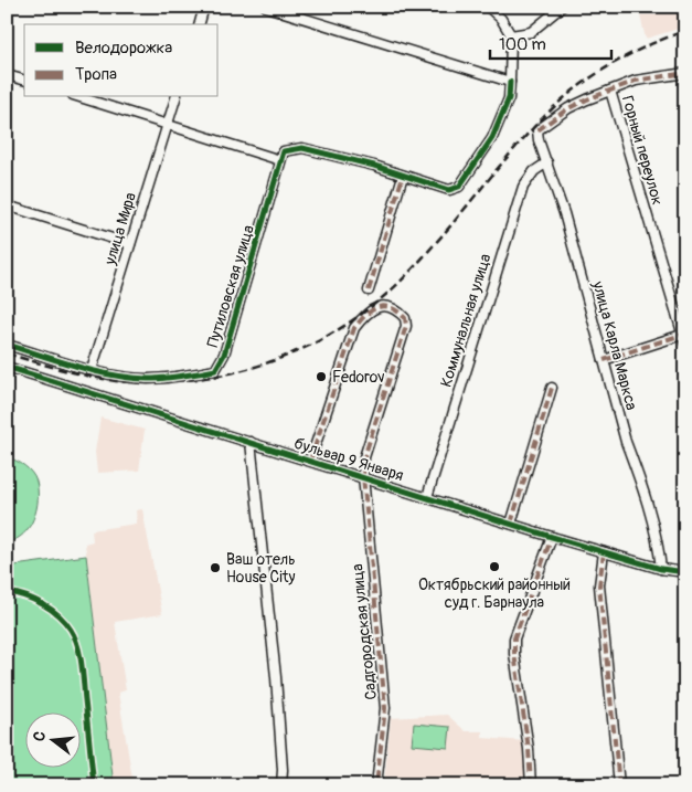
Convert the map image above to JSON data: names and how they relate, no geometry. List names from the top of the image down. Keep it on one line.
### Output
{"streets":{"street":["Горный переулок","улица Мира","Путиловская улица","Коммунальная улица","улица Карла Маркса","бульвар 9 Января","Садгородская улица"]},"crossings":[["Горный переулок","улица Карла Маркса"],["улица Мира","Путиловская улица"],["Коммунальная улица","улица Карла Маркса"],["Коммунальная улица","бульвар 9 Января"],["улица Карла Маркса","бульвар 9 Января"],["бульвар 9 Января","Садгородская улица"]],"places":["Fedorov","Октябрьский районный суд г. Барнаула","Ваш отель House City"],"legend":["Велодорожка","Тропа"],"scale_bar":"100 m","north":"left"}
